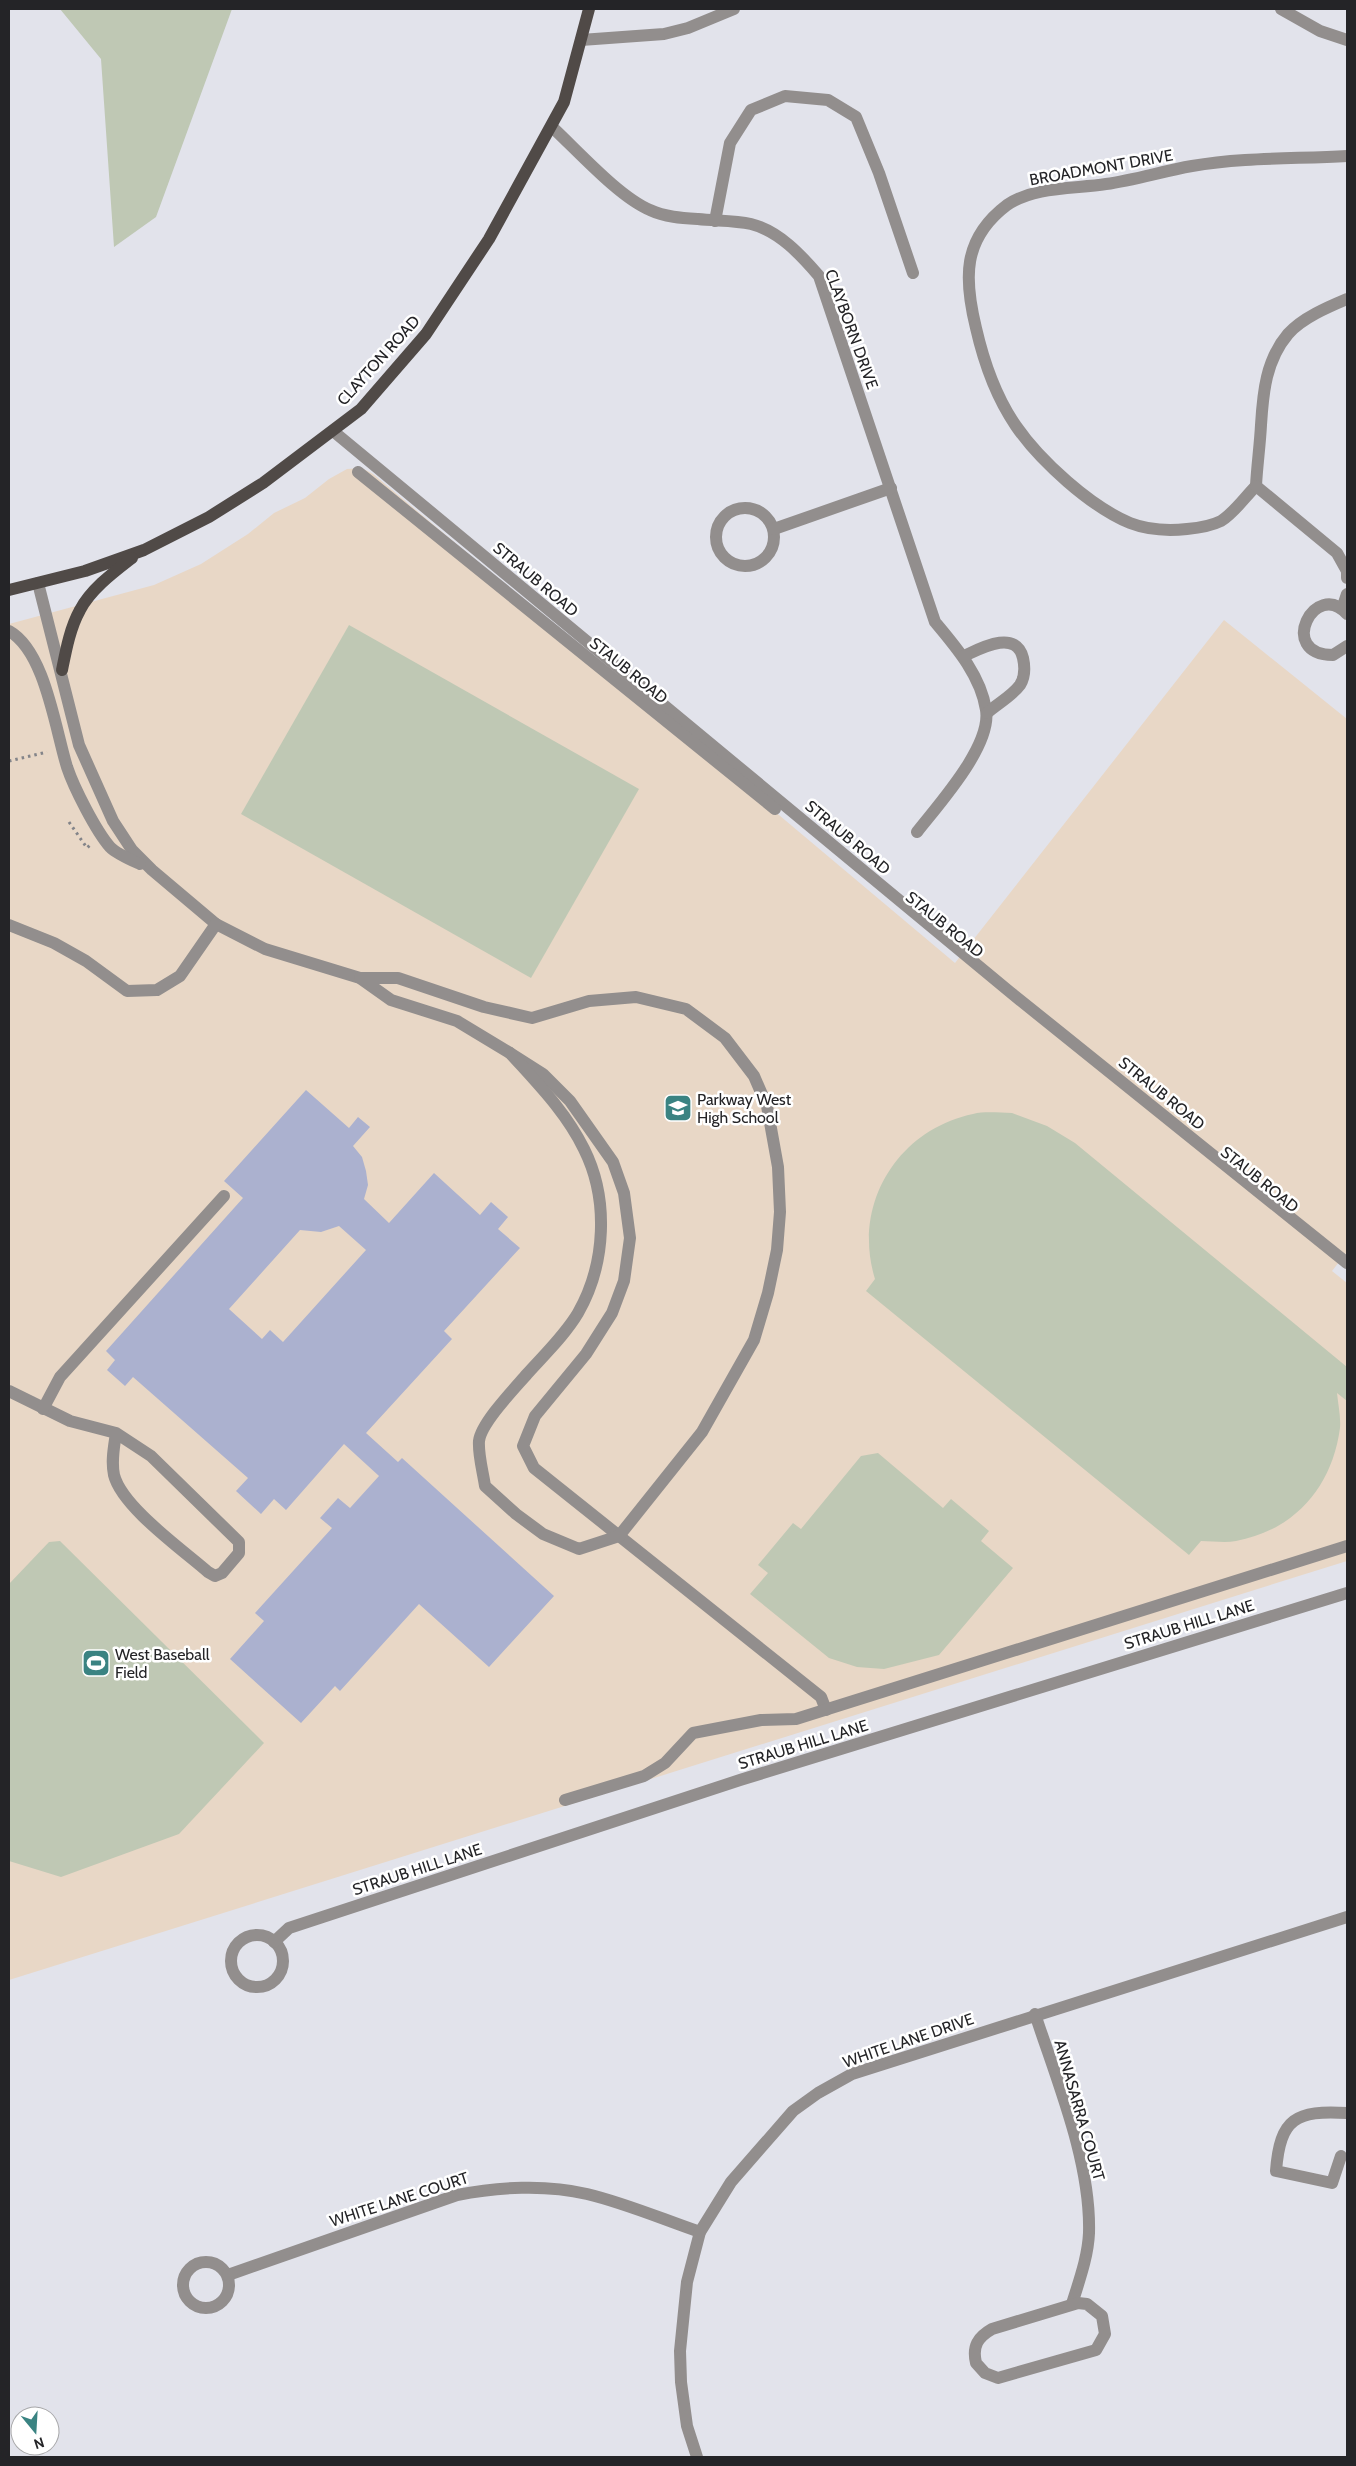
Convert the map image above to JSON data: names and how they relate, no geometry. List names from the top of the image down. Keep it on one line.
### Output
{"streets":{"main road":["CLAYTON ROAD"],"street":["BROADMONT DRIVE","CLAYBORN DRIVE","STRAUB ROAD","STAUB ROAD","STRAUB HILL LANE","WHITE LANE DRIVE","ANNASARRA COURT","WHITE LANE COURT"]},"crossings":[["CLAYBORN DRIVE","CLAYTON ROAD"],["CLAYTON ROAD","STRAUB ROAD"],["WHITE LANE DRIVE","ANNASARRA COURT"],["WHITE LANE DRIVE","WHITE LANE COURT"]],"places":{"school or university":["Parkway West High School"],"sports":["West Baseball Field"]},"north":"bottom"}
